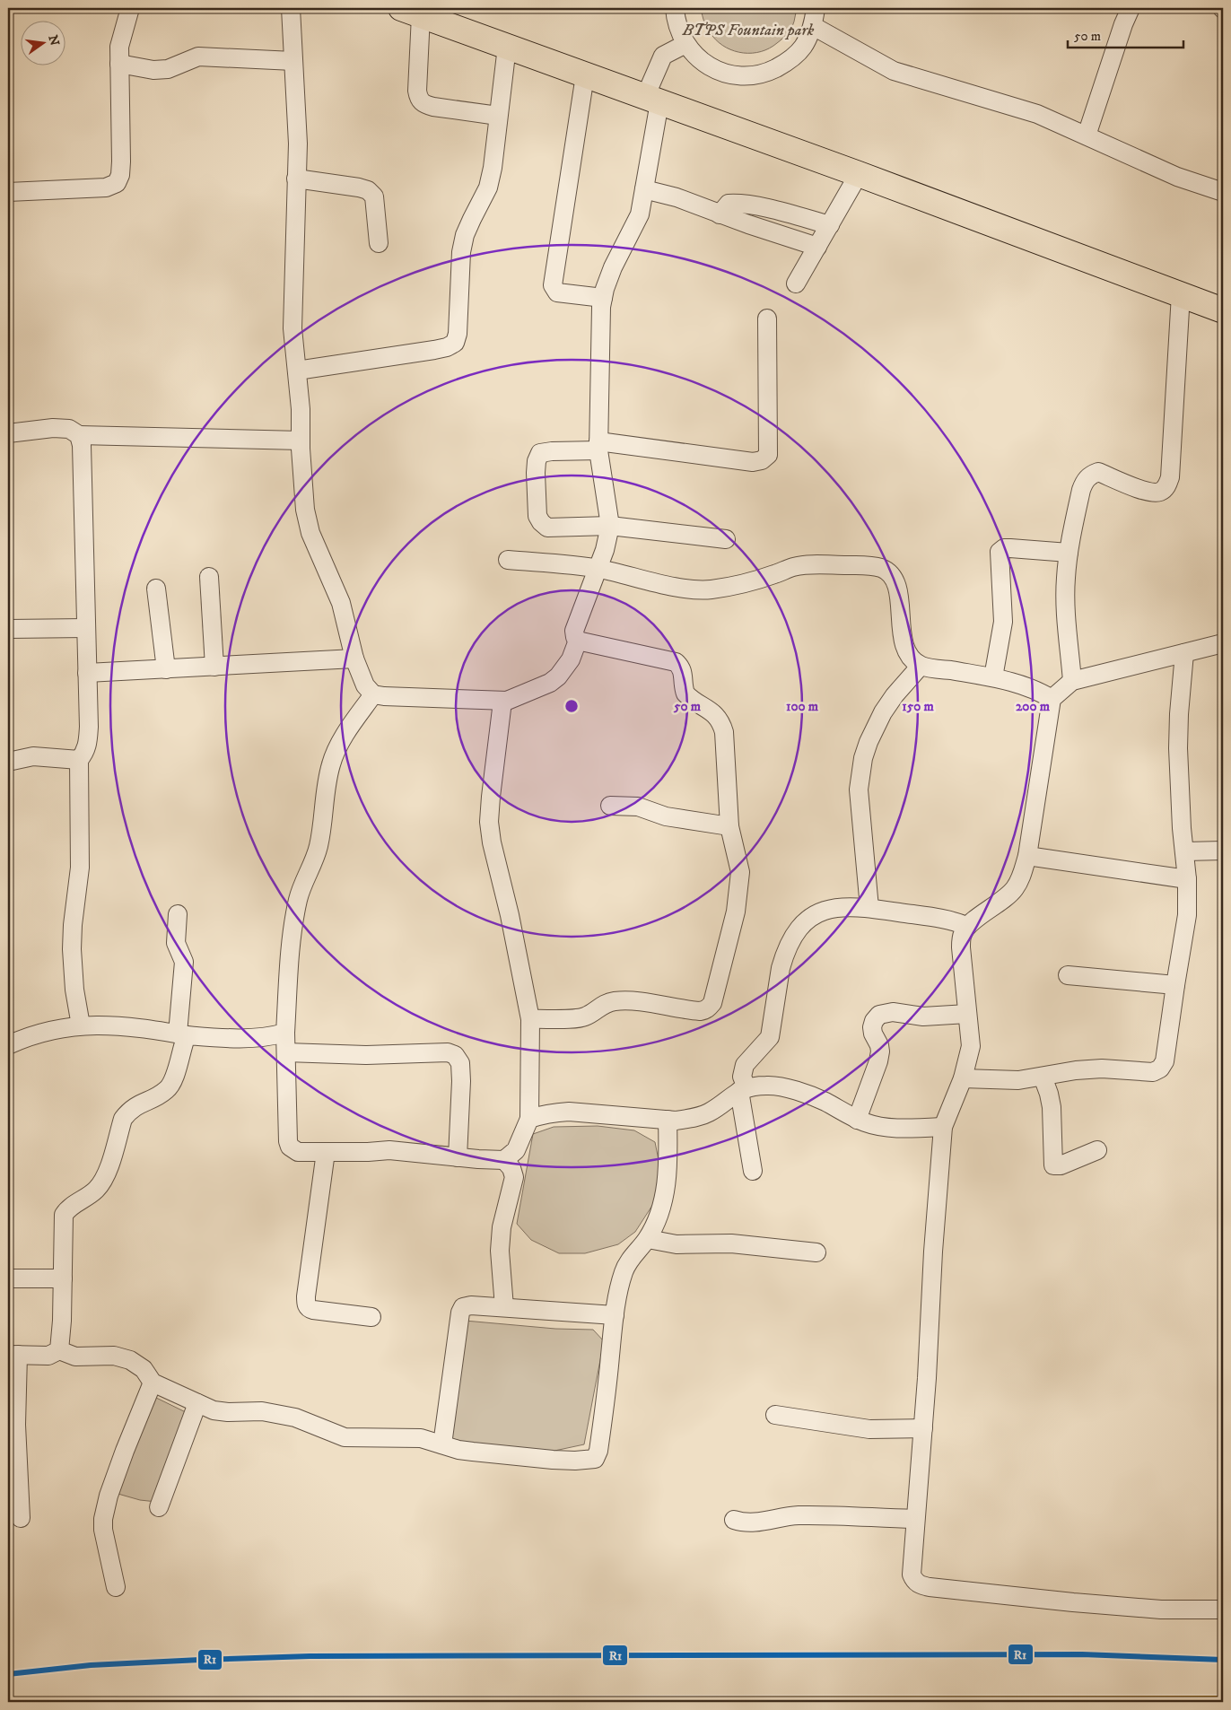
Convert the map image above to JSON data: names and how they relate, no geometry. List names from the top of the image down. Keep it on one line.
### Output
{"parks":["BTPS Fountain park"],"lines":["transit line R1"],"scale_bar":"50 m","north":"right","rings":["50 m","100 m","150 m","200 m"]}
